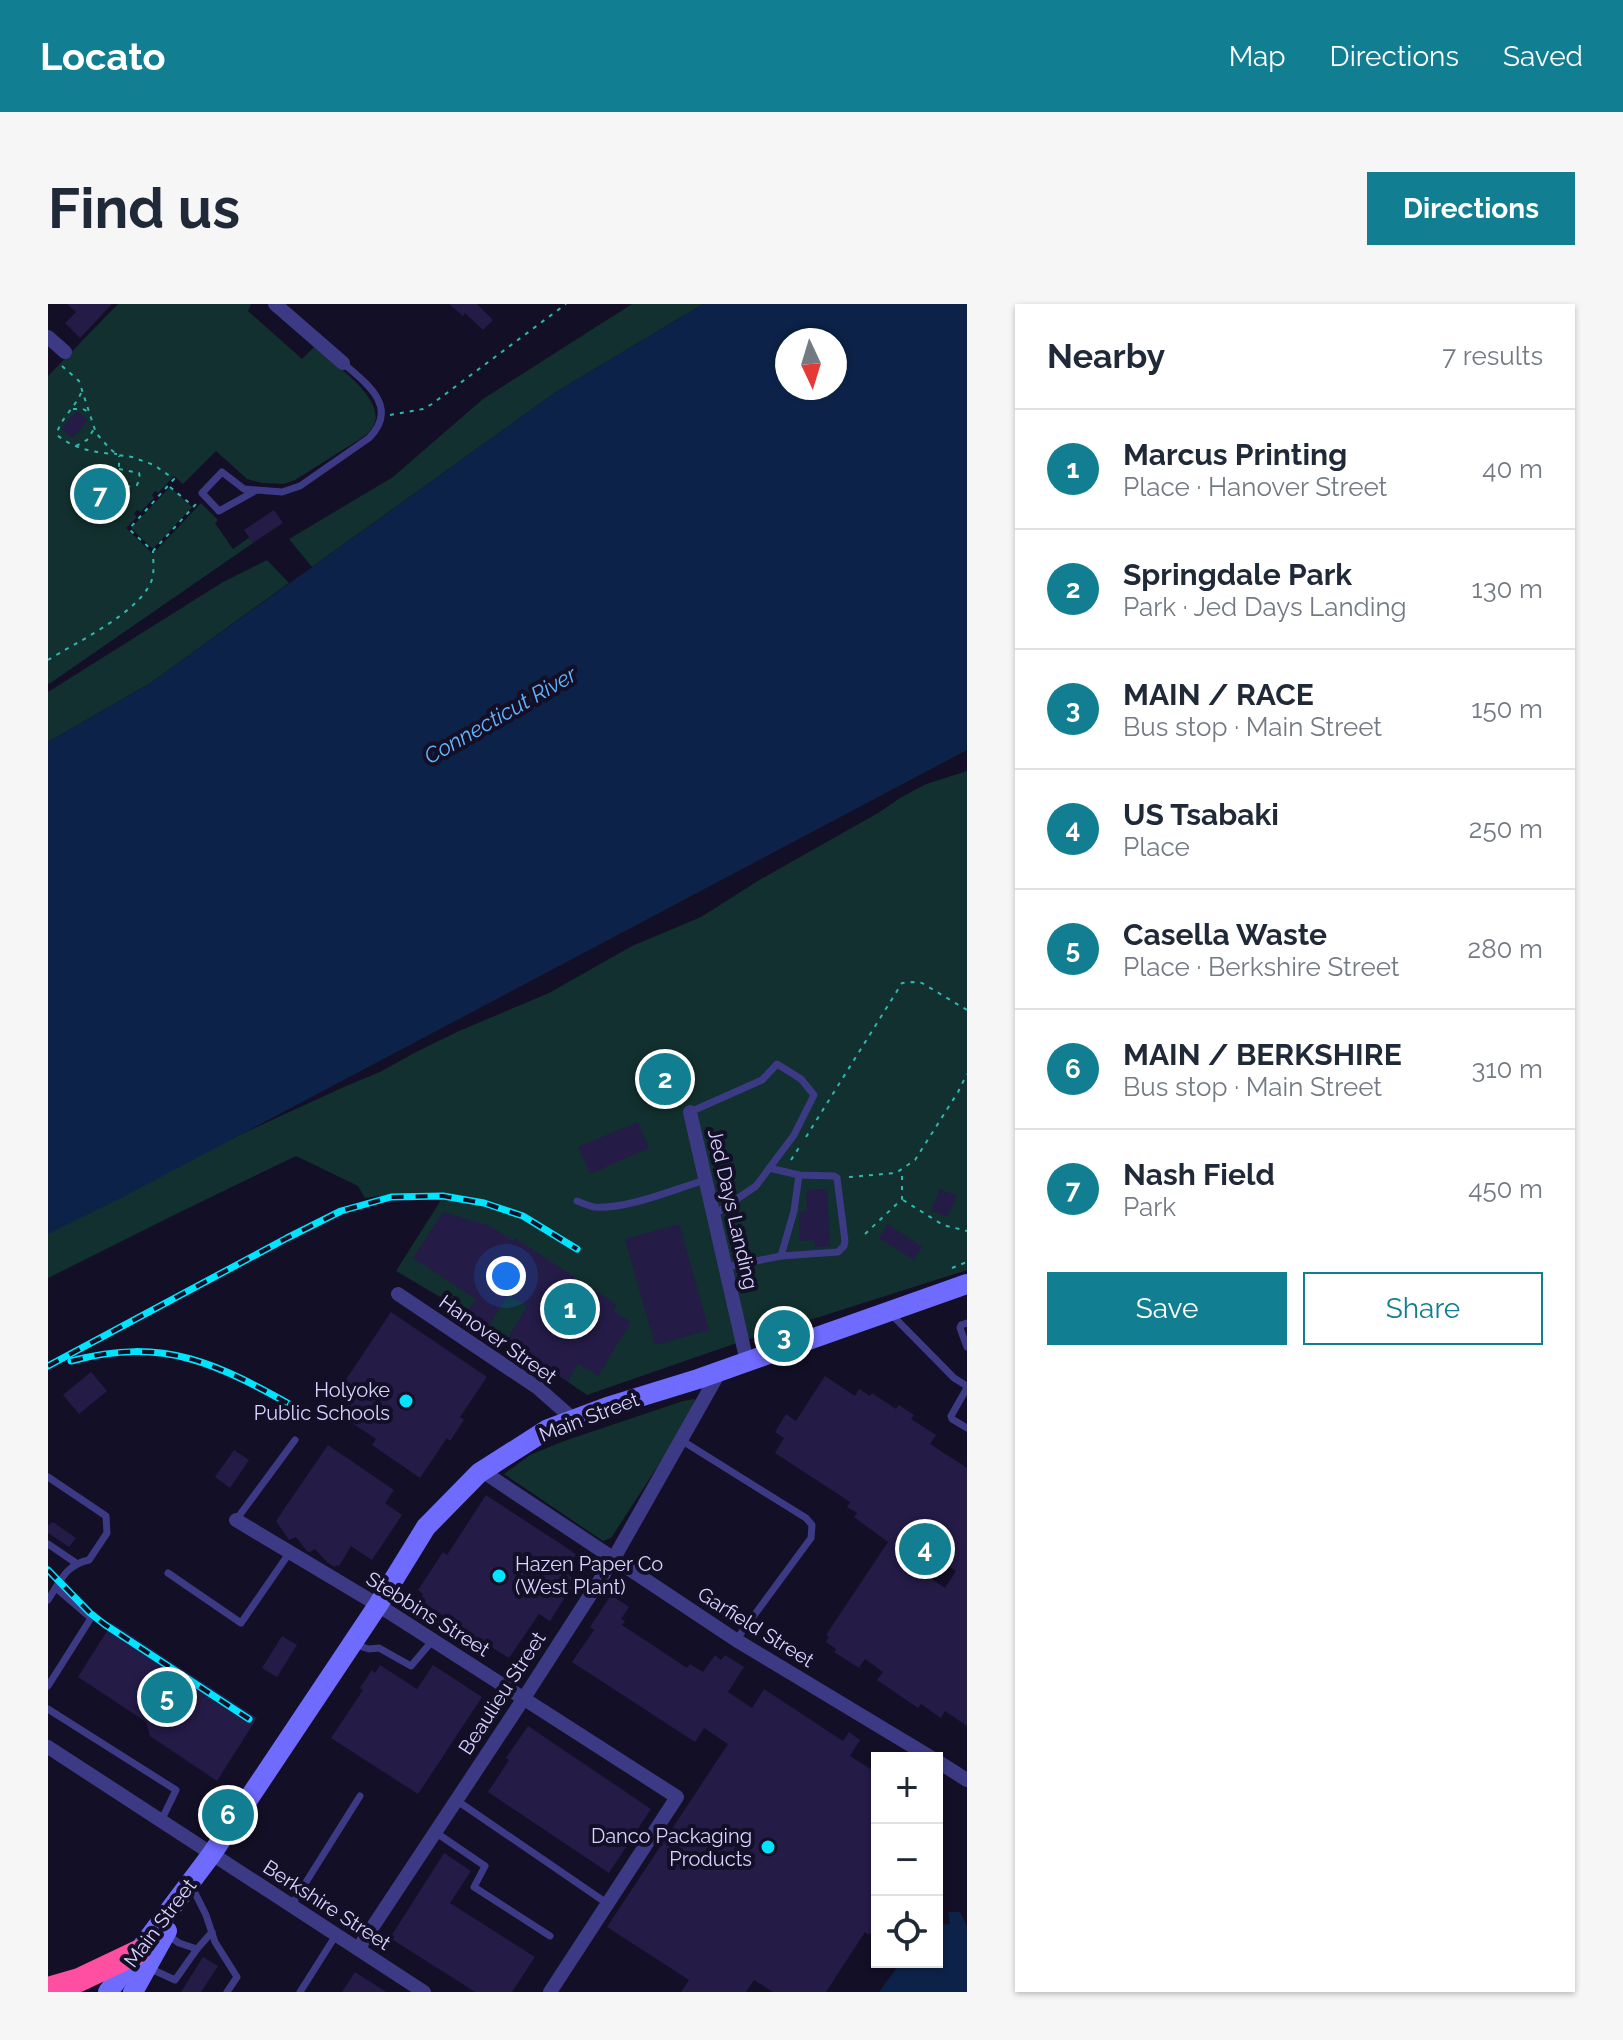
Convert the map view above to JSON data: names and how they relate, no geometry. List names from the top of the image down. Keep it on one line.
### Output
{"streets":{"main road":["Main Street"],"street":["Jed Days Landing","Hanover Street","Stebbins Street","Garfield Street","Beaulieu Street","Berkshire Street"]},"crossings":[["Jed Days Landing","Main Street"],["Hanover Street","Main Street"],["Main Street","Stebbins Street"],["Main Street","Garfield Street"],["Main Street","Beaulieu Street"],["Main Street","Berkshire Street"],["Stebbins Street","Beaulieu Street"],["Garfield Street","Beaulieu Street"],["Beaulieu Street","Berkshire Street"]],"water":["Connecticut River"],"places":["Holyoke Public Schools","Hazen Paper Co (West Plant)","Danco Packaging Products"],"north":"bottom","page":{"header":"Locato","nav":["Map","Directions","Saved"],"buttons":["Directions",["Save","Share"]],"title":"Find us","heading":["Nearby","7 results"],"list":[{"mark":"1","name":"Marcus Printing","note":"Place · Hanover Street","value":"40 m"},{"mark":"2","name":"Springdale Park","note":"Park · Jed Days Landing","value":"130 m"},{"mark":"3","name":"MAIN / RACE","note":"Bus stop · Main Street","value":"150 m"},{"mark":"4","name":"US Tsabaki","note":"Place","value":"250 m"},{"mark":"5","name":"Casella Waste","note":"Place · Berkshire Street","value":"280 m"},{"mark":"6","name":"MAIN / BERKSHIRE","note":"Bus stop · Main Street","value":"310 m"},{"mark":"7","name":"Nash Field","note":"Park","value":"450 m"}],"pins":["7","2","1","3","4","5","6"],"map_buttons":["+","−"]}}
